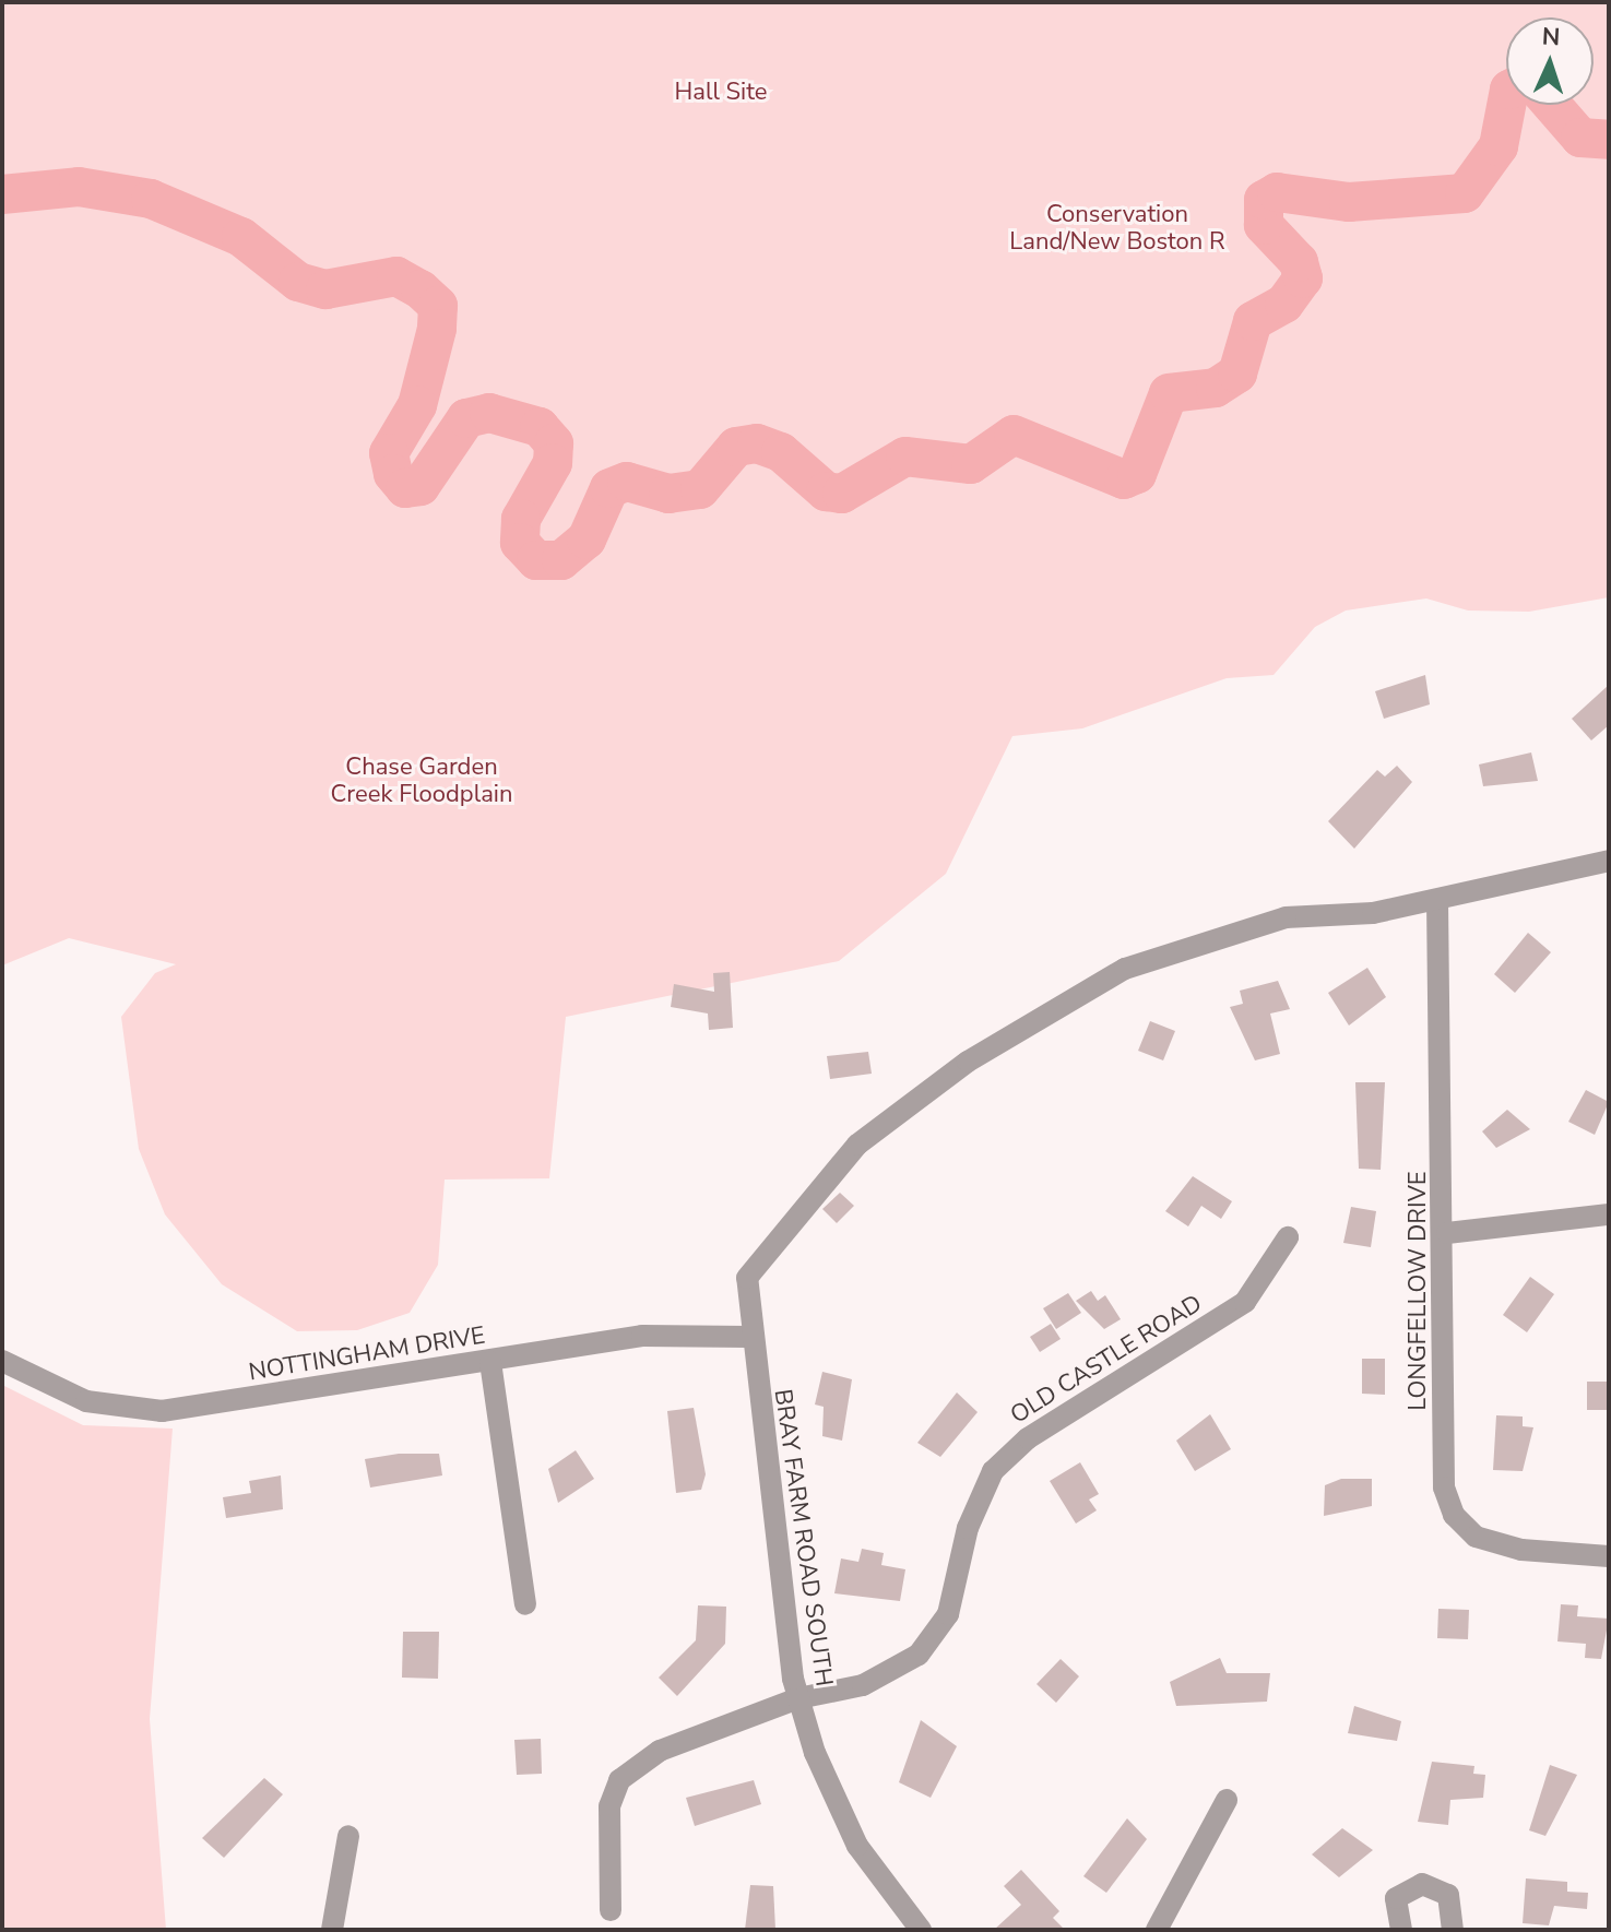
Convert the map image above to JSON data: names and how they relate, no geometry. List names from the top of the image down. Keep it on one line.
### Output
{"streets":{"street":["LONGFELLOW DRIVE","NOTTINGHAM DRIVE","OLD CASTLE ROAD","BRAY FARM ROAD SOUTH"]},"crossings":[["LONGFELLOW DRIVE","BRAY FARM ROAD SOUTH"],["NOTTINGHAM DRIVE","BRAY FARM ROAD SOUTH"],["OLD CASTLE ROAD","BRAY FARM ROAD SOUTH"]],"parks":["Hall Site","Conservation Land/New Boston R","Chase Garden Creek Floodplain"],"north":"top"}
